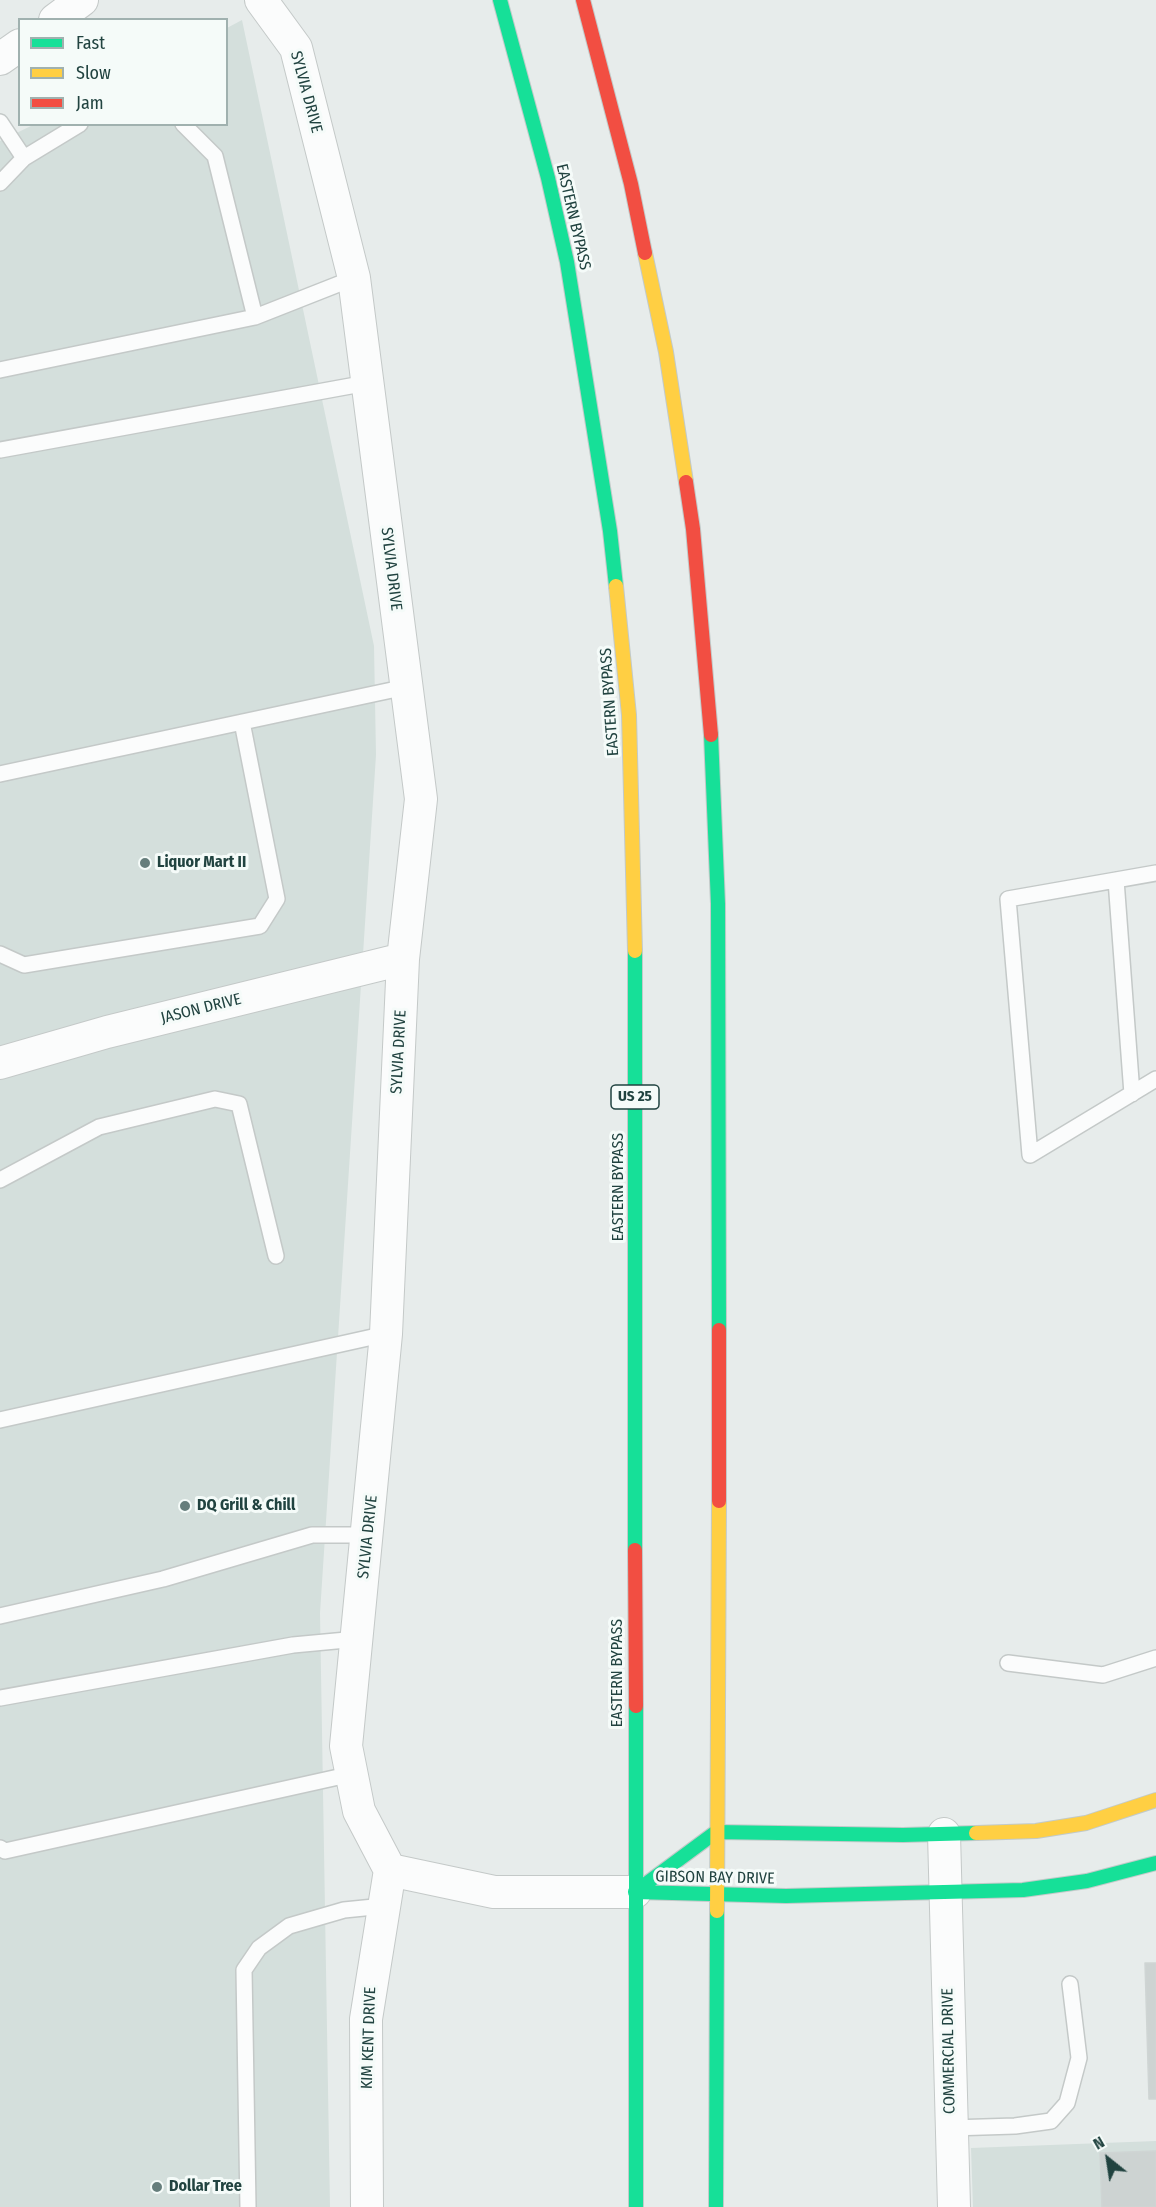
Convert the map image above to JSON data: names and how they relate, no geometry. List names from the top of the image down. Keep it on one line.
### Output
{"streets":{"main road":["EASTERN BYPASS","US 25","GIBSON BAY DRIVE"],"street":["SYLVIA DRIVE","JASON DRIVE","KIM KENT DRIVE","COMMERCIAL DRIVE"]},"crossings":[["SYLVIA DRIVE","JASON DRIVE"],["SYLVIA DRIVE","KIM KENT DRIVE"],["EASTERN BYPASS","GIBSON BAY DRIVE"],["GIBSON BAY DRIVE","COMMERCIAL DRIVE"]],"places":["Liquor Mart II","DQ Grill & Chill","Dollar Tree"],"legend":["Fast","Slow","Jam"],"north":"top left"}
